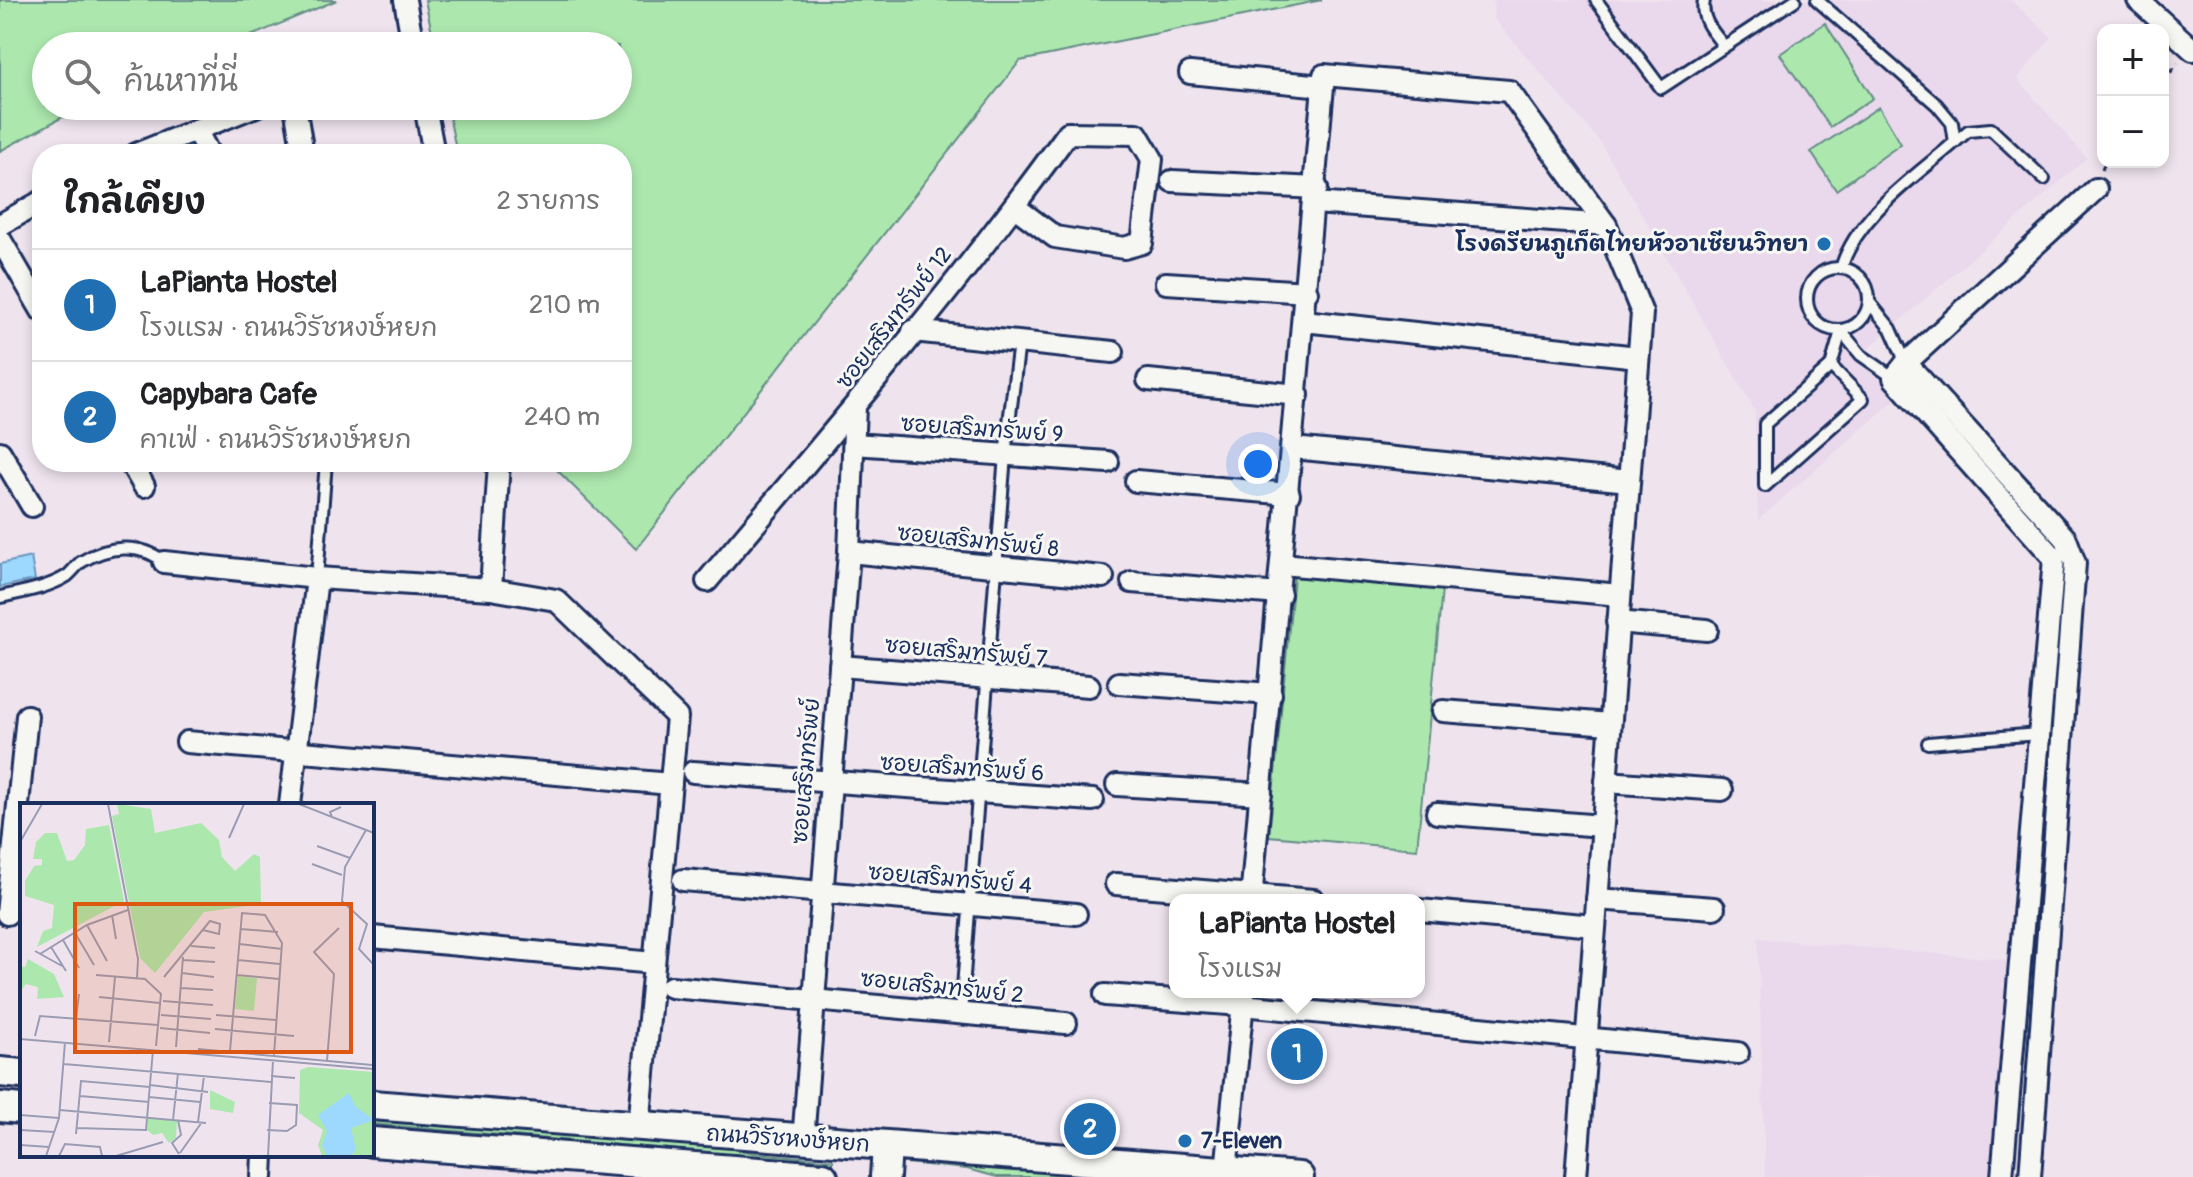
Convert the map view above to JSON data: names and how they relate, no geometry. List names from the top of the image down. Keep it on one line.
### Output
{"streets":{"main road":["ถนนวิรัชหงษ์หยก"],"street":["ซอยเสริมทรัพย์ 12","ซอยเสริมทรัพย์ 9","ซอยเสริมทรัพย์ 8","ซอยเสริมทรัพย์ 7","ซอยเสริมทรัพย์ 6","ซอยเสริมทรัพย์","ซอยเสริมทรัพย์ 4","ซอยเสริมทรัพย์ 2"]},"crossings":[["ซอยเสริมทรัพย์ 12","ซอยเสริมทรัพย์"],["ซอยเสริมทรัพย์ 9","ซอยเสริมทรัพย์"],["ซอยเสริมทรัพย์ 8","ซอยเสริมทรัพย์"],["ซอยเสริมทรัพย์ 7","ซอยเสริมทรัพย์"],["ซอยเสริมทรัพย์ 6","ซอยเสริมทรัพย์"],["ซอยเสริมทรัพย์","ซอยเสริมทรัพย์ 4"],["ซอยเสริมทรัพย์","ซอยเสริมทรัพย์ 2"],["ซอยเสริมทรัพย์","ถนนวิรัชหงษ์หยก"]],"places":["โรงดรียนภูเก็ตไทยหัวอาเซียนวิทยา","7-Eleven"],"page":{"map_buttons":["+","−"],"search":"ค้นหาที่นี่","heading":["ใกล้เคียง","2 รายการ"],"list":[{"mark":"1","name":"LaPianta Hostel","note":"โรงแรม · ถนนวิรัชหงษ์หยก","value":"210 m"},{"mark":"2","name":"Capybara Cafe","note":"คาเฟ่ · ถนนวิรัชหงษ์หยก","value":"240 m"}],"popup":["LaPianta Hostel","โรงแรม"],"pins":["1","2"]}}
